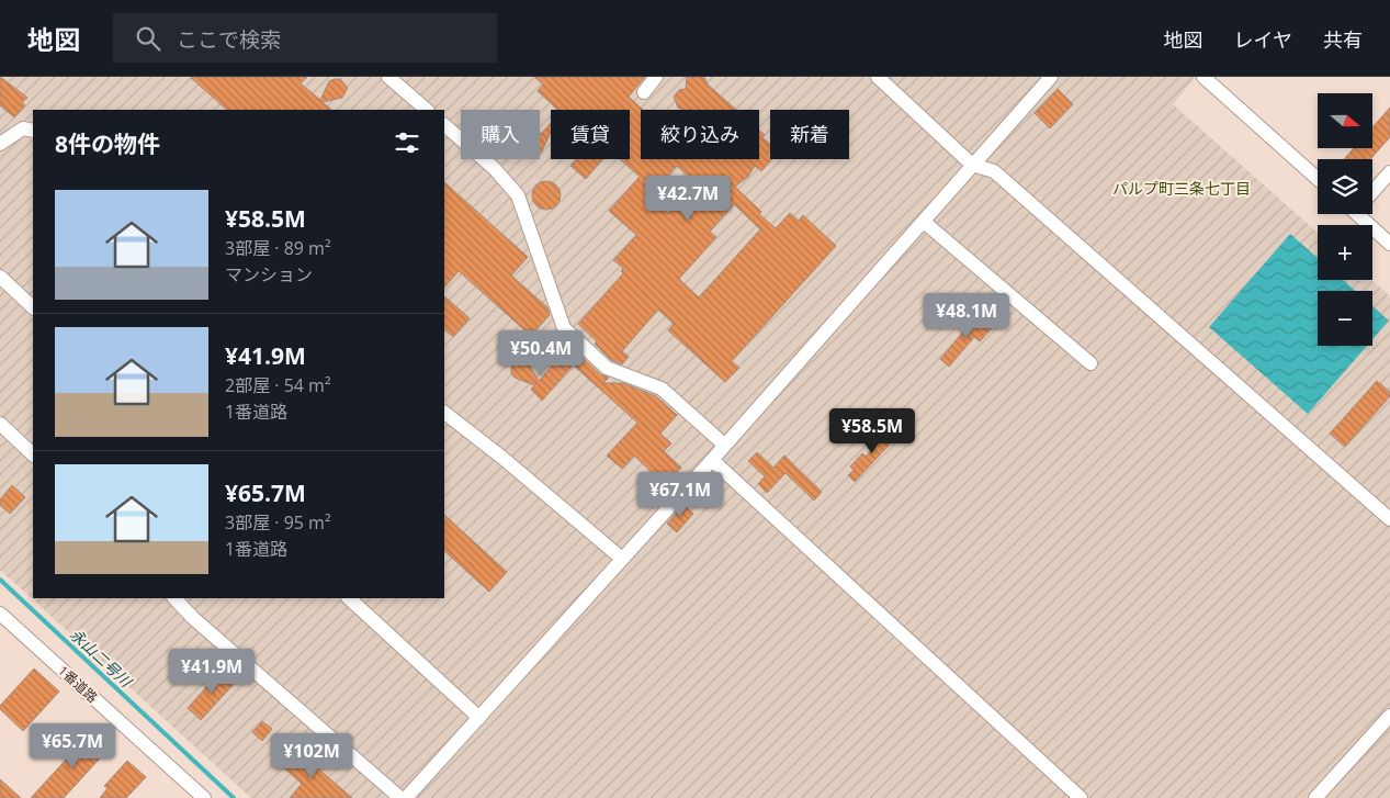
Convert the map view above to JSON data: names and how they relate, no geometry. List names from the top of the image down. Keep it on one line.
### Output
{"streets":{"street":["1番道路"]},"districts":["パルプ町三条七丁目"],"water":["永山二号川"],"north":"right","page":{"header":"地図","search":"ここで検索","nav":["地図","レイヤ","共有"],"map_buttons":["+","−"],"chip":["購入","賃貸","絞り込み","新着"],"heading":"8件の物件","price":["¥42.7M","¥48.1M","¥50.4M","¥58.5M","¥67.1M","¥41.9M","¥65.7M","¥102M"],"list":[{"name":"¥58.5M","note":"3部屋 · 89 m² · マンション"},{"name":"¥41.9M","note":"2部屋 · 54 m² · 1番道路"},{"name":"¥65.7M","note":"3部屋 · 95 m² · 1番道路"}]}}
